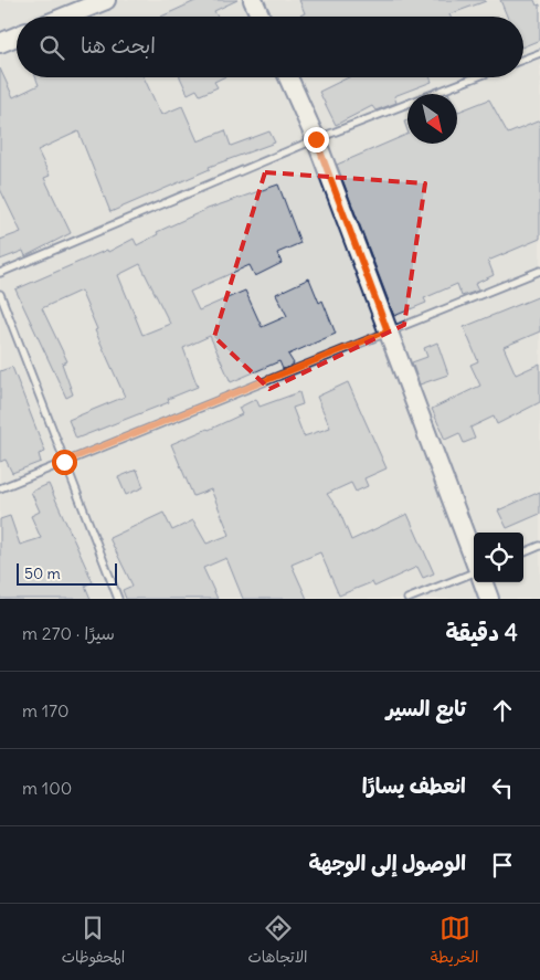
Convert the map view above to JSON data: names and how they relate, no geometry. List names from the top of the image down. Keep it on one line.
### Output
{"scale_bar":"50 m","north":"bottom right","page":{"search":"ابحث هنا","scale":"50 m","heading":["4 دقيقة","سيرًا · 270 m"],"list":[["تابع السير","170 m"],["انعطف يسارًا","100 m"],"الوصول إلى الوجهة"],"nav":["الخريطة","الاتجاهات","المحفوظات"]}}
